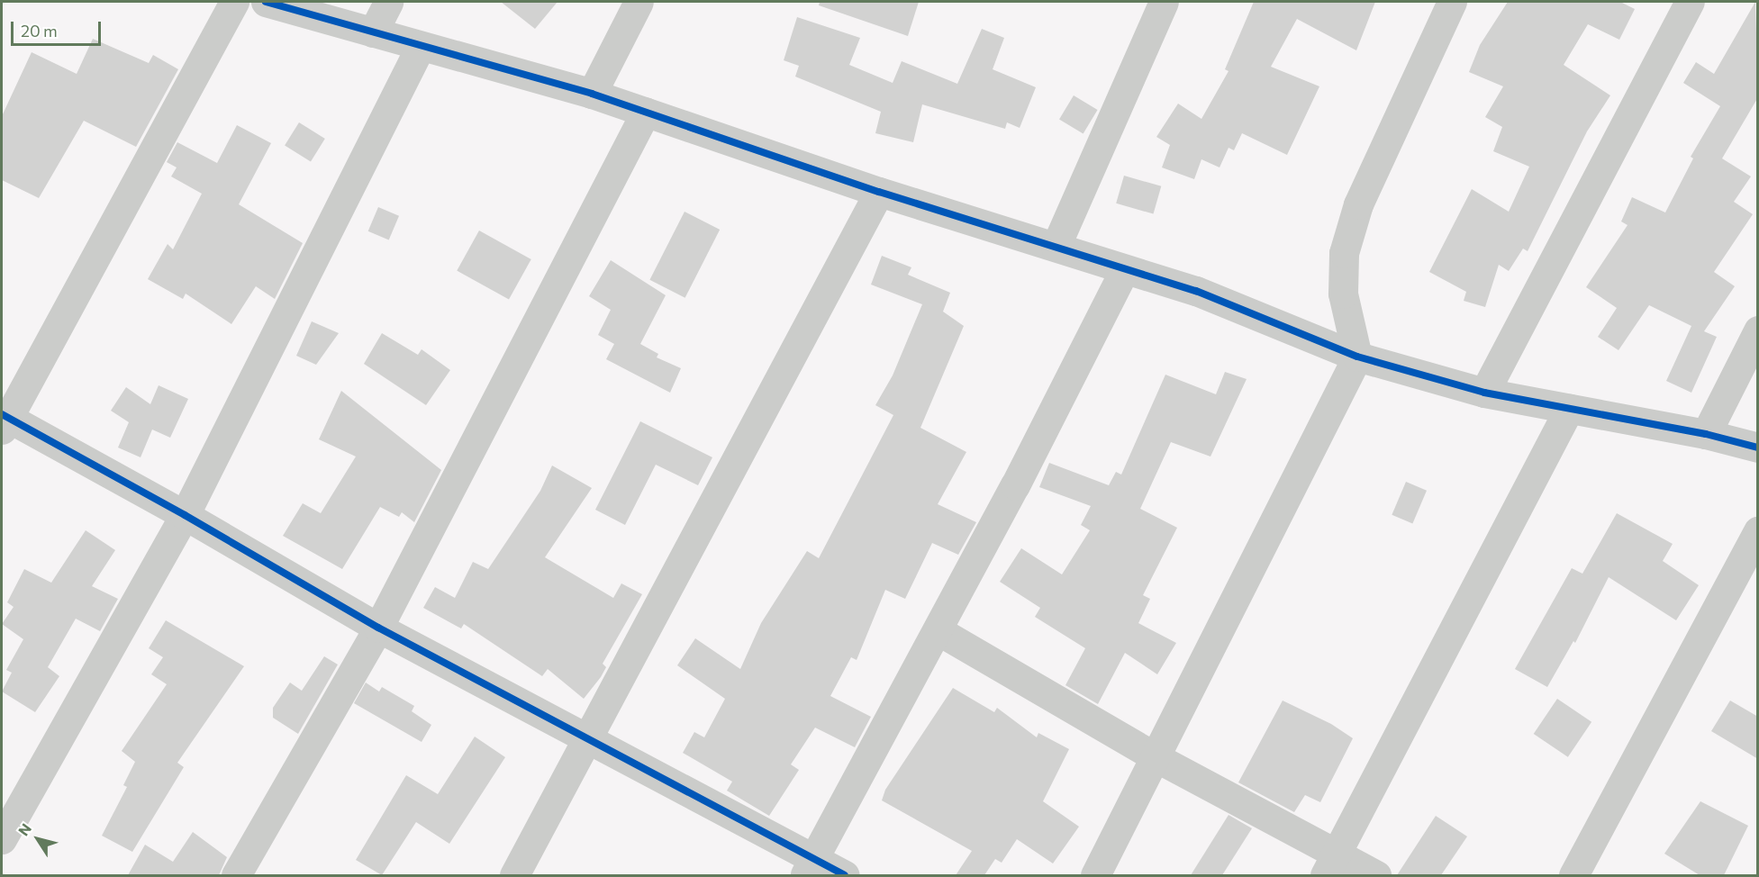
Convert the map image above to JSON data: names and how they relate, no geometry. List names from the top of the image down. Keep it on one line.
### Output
{"scale_bar":"20 m","north":"top left"}
